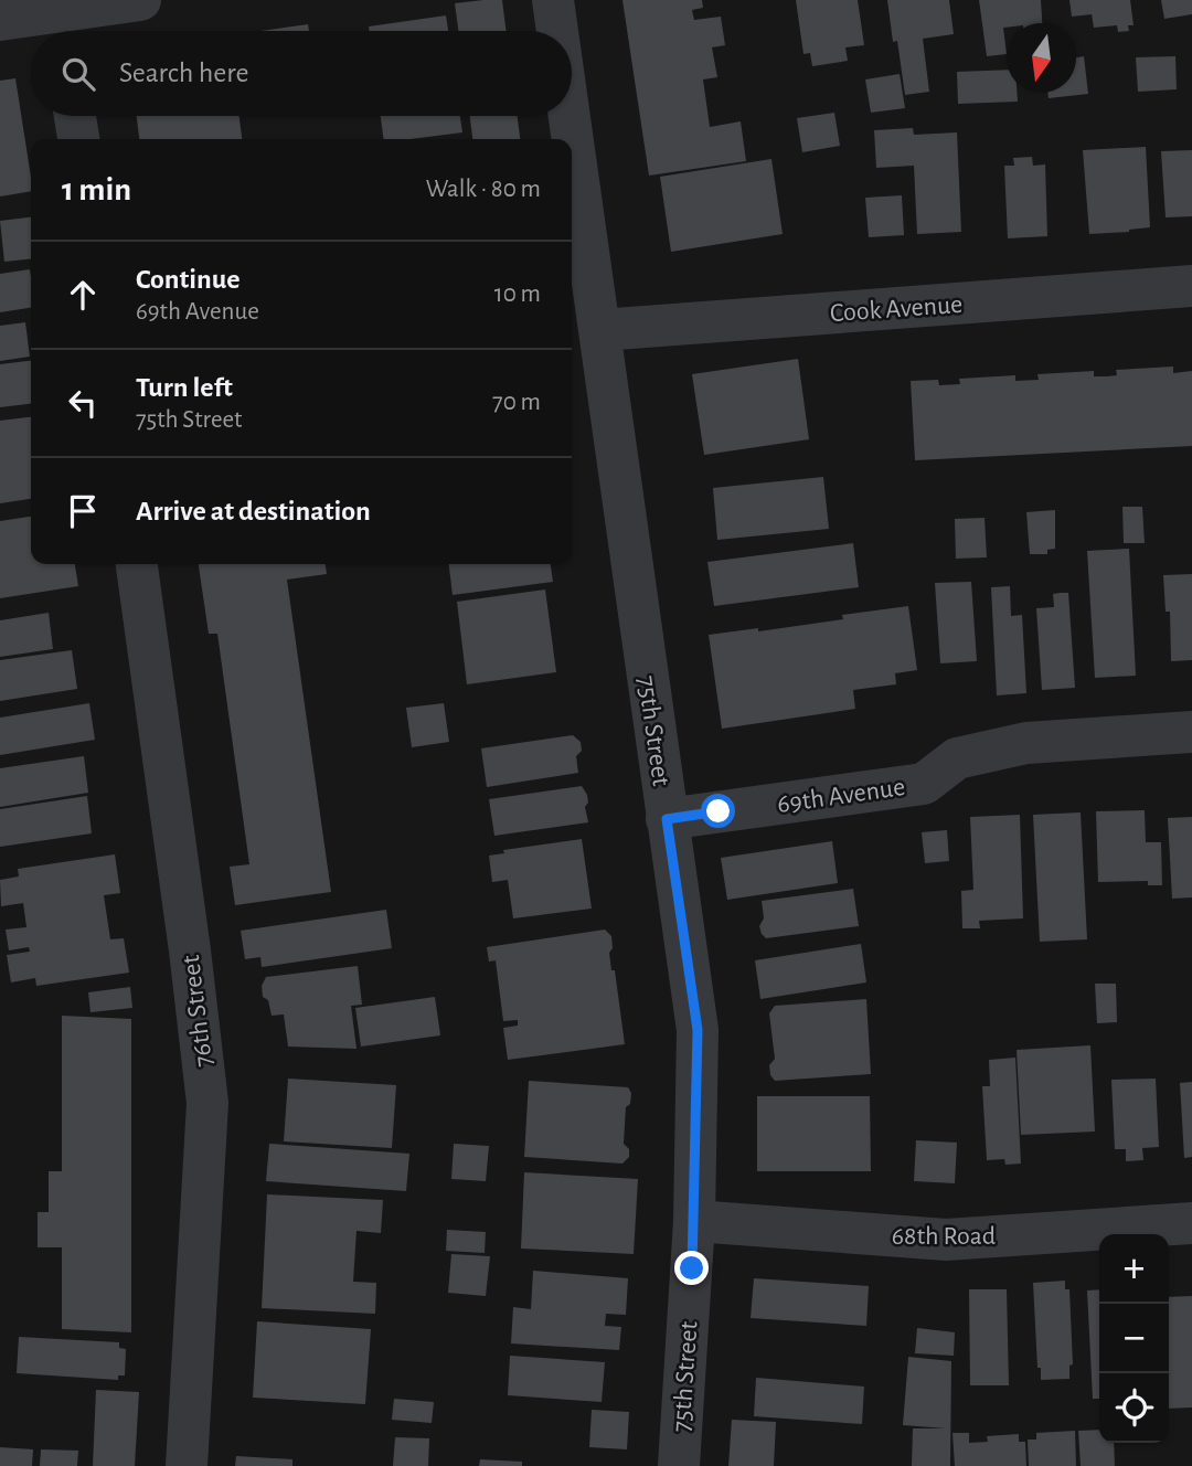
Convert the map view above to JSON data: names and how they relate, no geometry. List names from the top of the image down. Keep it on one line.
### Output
{"streets":{"street":["Cook Avenue","75th Street","69th Avenue","76th Street","68th Road"]},"crossings":[["Cook Avenue","75th Street"],["75th Street","69th Avenue"],["75th Street","68th Road"]],"north":"bottom","page":{"search":"Search here","heading":["1 min","Walk · 80 m"],"list":[["Continue","69th Avenue","10 m"],["Turn left","75th Street","70 m"],"Arrive at destination"],"map_buttons":["+","−"]}}
